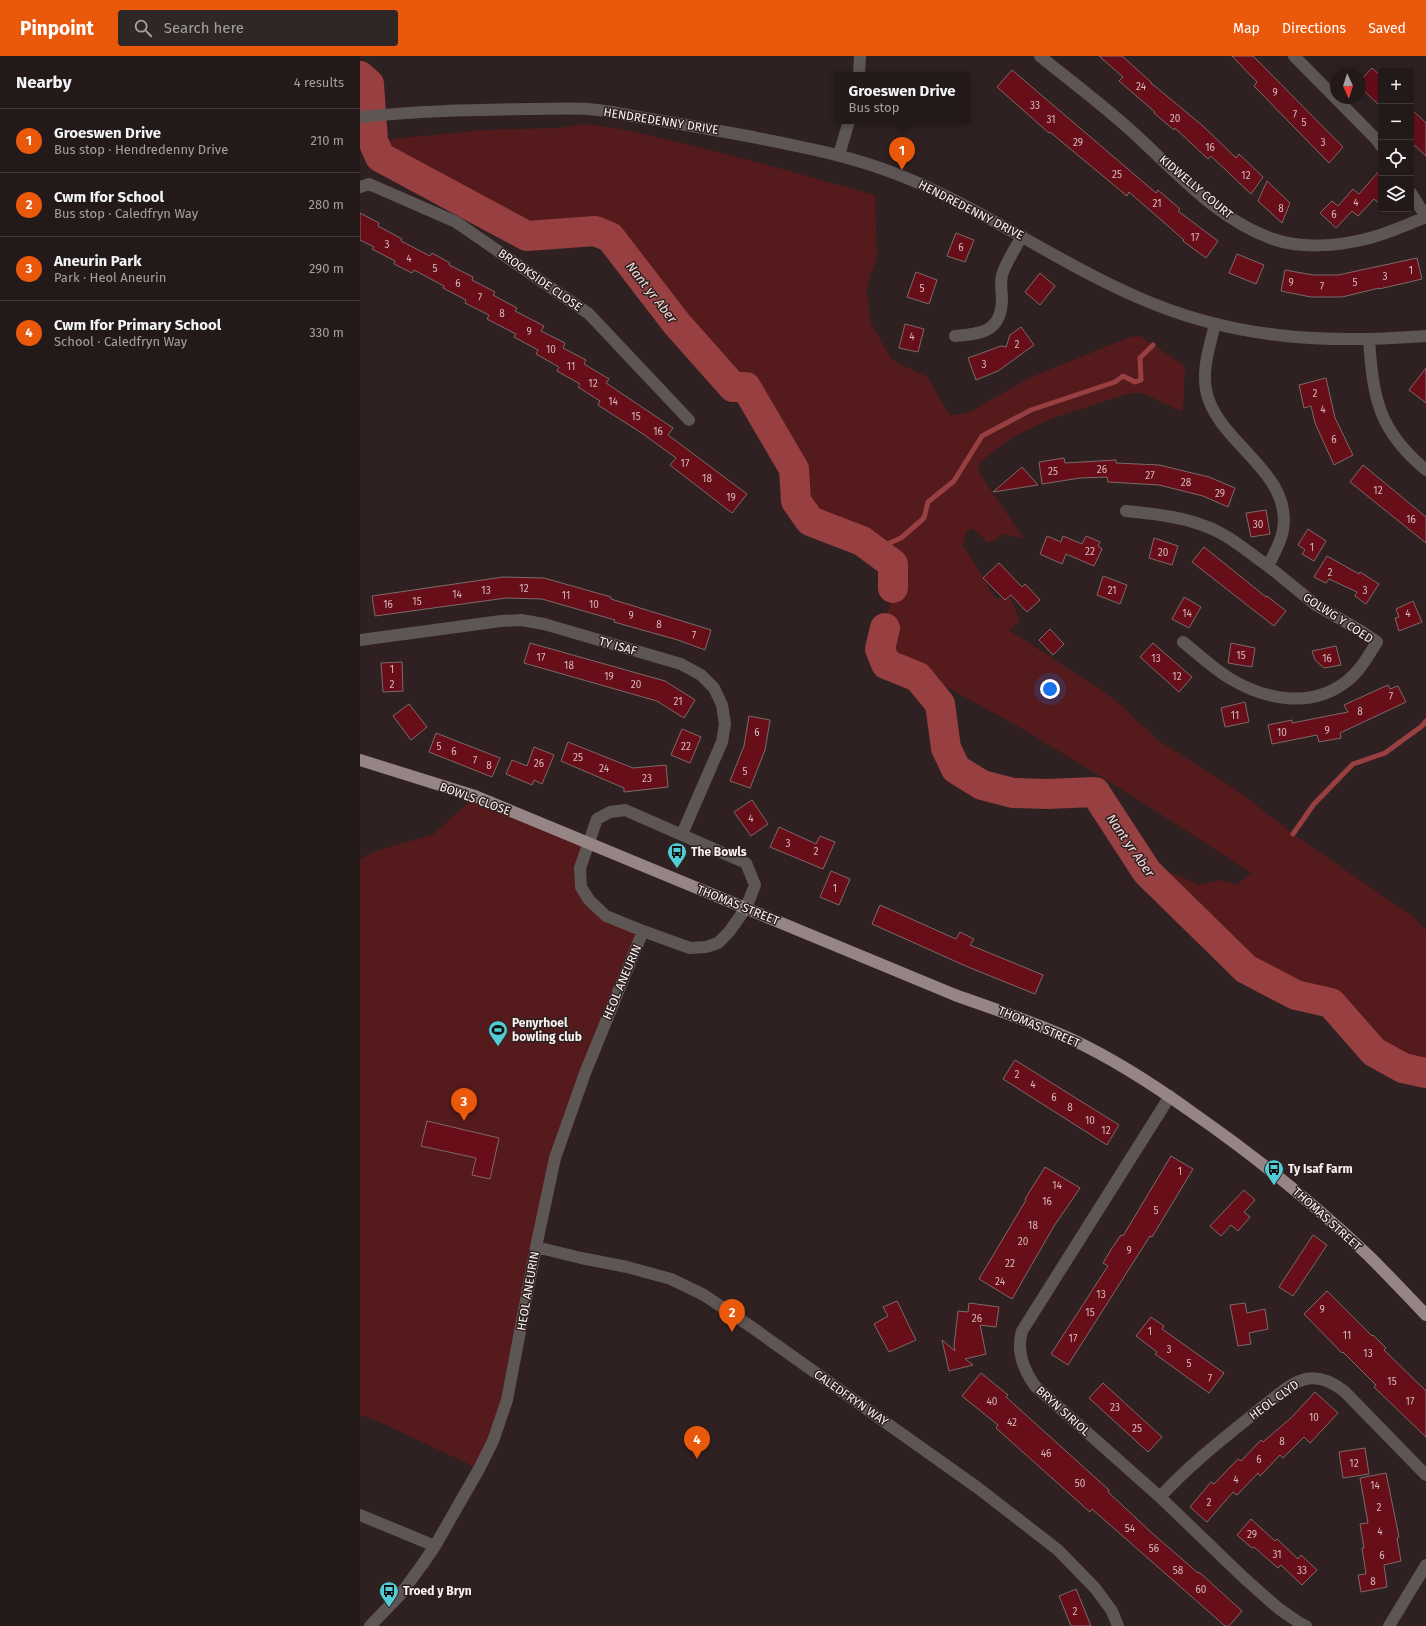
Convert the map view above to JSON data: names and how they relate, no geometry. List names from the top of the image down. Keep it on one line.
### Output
{"streets":{"main road":["BOWLS CLOSE","THOMAS STREET"],"street":["HENDREDENNY DRIVE","KIDWELLY COURT","BROOKSIDE CLOSE","GOLWG Y COED","TY ISAF","HEOL ANEURIN","CALEDFRYN WAY","HEOL CLYD","BRYN SIRIOL"]},"crossings":[["BOWLS CLOSE","THOMAS STREET"],["BOWLS CLOSE","HEOL ANEURIN"],["THOMAS STREET","HEOL ANEURIN"],["THOMAS STREET","BRYN SIRIOL"],["HEOL ANEURIN","CALEDFRYN WAY"],["HEOL CLYD","BRYN SIRIOL"]],"water":["Nant yr Aber"],"places":{"bus stop":["The Bowls","Ty Isaf Farm","Troed y Bryn"],"sports":["Penyrhoel bowling club"]},"house_numbers":["24","9","33","7","20","31","5","29","3","16","25","12","4","21","8","6","17","3","6","4","5","1","3","9","5","6","7","5","7","8","9","4","2","10","3","11","12","2","14","4","15","16","6","17","26","25","27","18","28","12","29","19","16","30","1","22","20","2","12","13","21","3","14","11","15","16","10","14","4","9","8","7","15","17","13","16","18","1","19","12","2","20","7","21","8","11","9","6","10","5","22","6","25","7","26","8","24","5","23","4","3","2","1","2","4","6","8","10","12","1","14","16","5","18","20","9","22","24","13","9","15","26","1","11","17","3","13","5","7","15","40","17","23","10","42","25","8","46","6","12","4","50","14","2","2","54","4","29","56","31","6","58","33","8","60","2"],"north":"bottom","page":{"header":"Pinpoint","search":"Search here","nav":["Map","Directions","Saved"],"heading":["Nearby","4 results"],"map_buttons":["+","−"],"popup":["Groeswen Drive","Bus stop"],"list":[{"mark":"1","name":"Groeswen Drive","note":"Bus stop · Hendredenny Drive","value":"210 m"},{"mark":"2","name":"Cwm Ifor School","note":"Bus stop · Caledfryn Way","value":"280 m"},{"mark":"3","name":"Aneurin Park","note":"Park · Heol Aneurin","value":"290 m"},{"mark":"4","name":"Cwm Ifor Primary School","note":"School · Caledfryn Way","value":"330 m"}],"pins":["1","3","2","4"]}}
